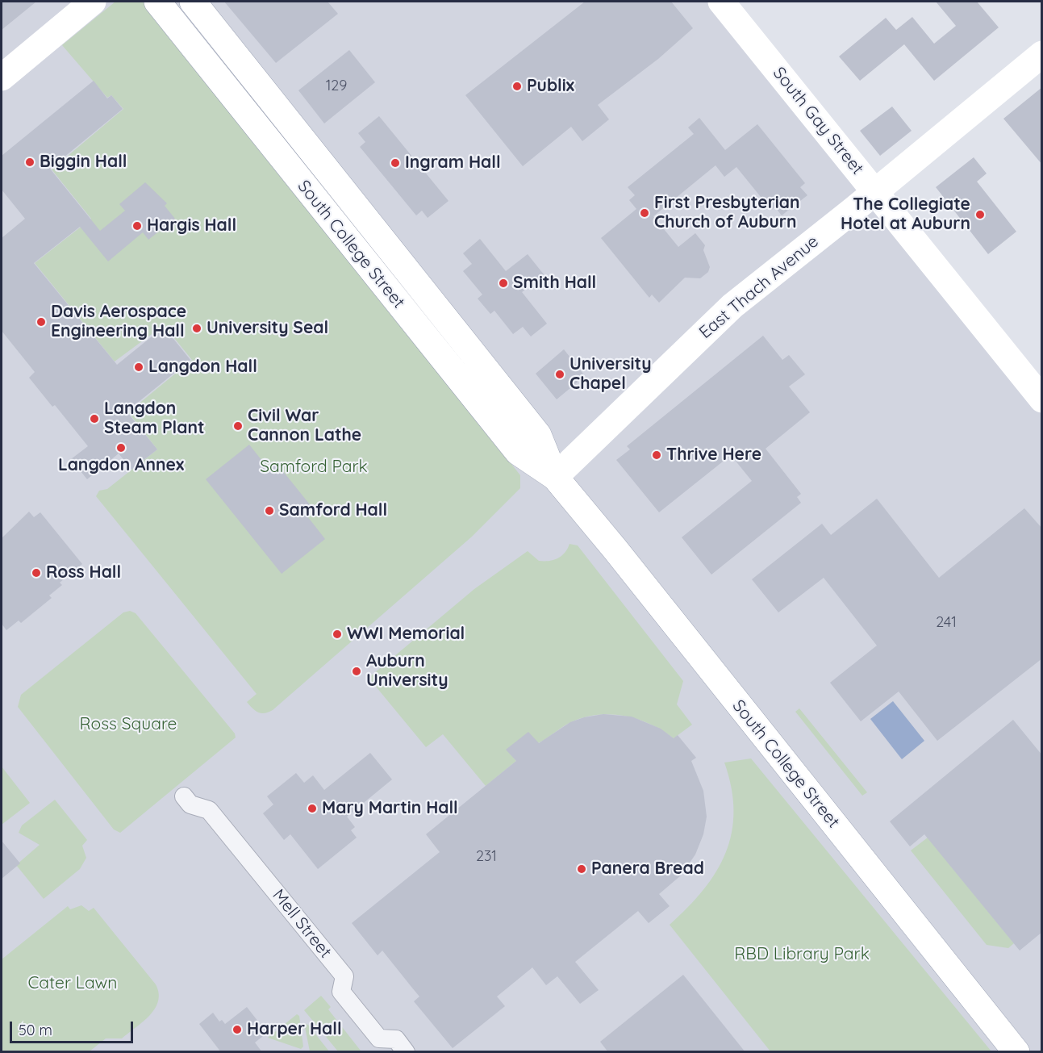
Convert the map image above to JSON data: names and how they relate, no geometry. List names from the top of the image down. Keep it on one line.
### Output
{"streets":{"main road":["South Gay Street","South College Street","East Thach Avenue"],"street":["Mell Street"]},"crossings":[["South Gay Street","East Thach Avenue"],["South College Street","East Thach Avenue"]],"parks":["Samford Park","Ross Square","RBD Library Park","Cater Lawn"],"places":["Publix","Biggin Hall","Ingram Hall","First Presbyterian Church of Auburn","The Collegiate Hotel at Auburn","Hargis Hall","Smith Hall","Davis Aerospace Engineering Hall","University Seal","Langdon Hall","University Chapel","Langdon Steam Plant","Civil War Cannon Lathe","Langdon Annex","Thrive Here","Samford Hall","Ross Hall","WWI Memorial","Auburn University","Mary Martin Hall","Panera Bread","Harper Hall"],"house_numbers":["129","241","231"],"scale_bar":"50 m"}
